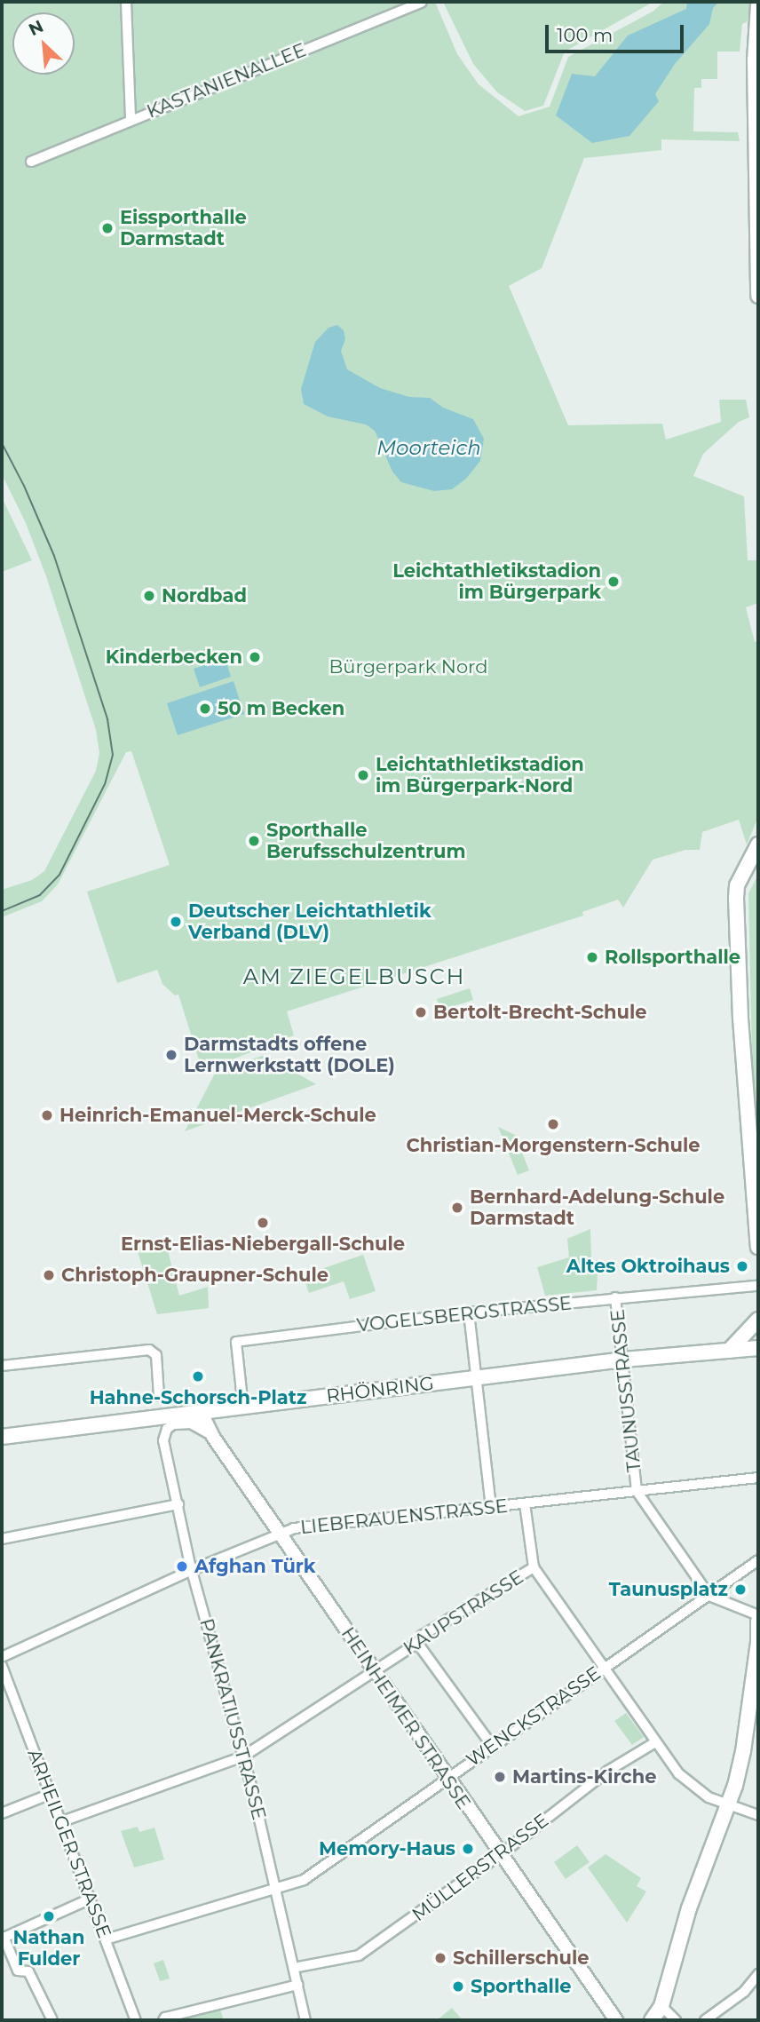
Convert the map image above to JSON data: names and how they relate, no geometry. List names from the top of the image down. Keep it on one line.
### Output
{"streets":{"main road":["RHÖNRING"],"street":["KASTANIENALLEE","VOGELSBERGSTRASSE","TAUNUSSTRASSE","LIEBFRAUENSTRASSE","KAUPSTRASSE","WENCKSTRASSE","HEINHEIMER STRASSE","PANKRATIUSSTRASSE","ARHEILGER STRASSE","MÜLLERSTRASSE"]},"crossings":[["VOGELSBERGSTRASSE","RHÖNRING"],["VOGELSBERGSTRASSE","TAUNUSSTRASSE"],["RHÖNRING","TAUNUSSTRASSE"],["RHÖNRING","HEINHEIMER STRASSE"],["TAUNUSSTRASSE","LIEBFRAUENSTRASSE"],["TAUNUSSTRASSE","WENCKSTRASSE"],["LIEBFRAUENSTRASSE","HEINHEIMER STRASSE"],["LIEBFRAUENSTRASSE","PANKRATIUSSTRASSE"],["KAUPSTRASSE","HEINHEIMER STRASSE"],["KAUPSTRASSE","PANKRATIUSSTRASSE"],["KAUPSTRASSE","ARHEILGER STRASSE"],["WENCKSTRASSE","HEINHEIMER STRASSE"],["WENCKSTRASSE","PANKRATIUSSTRASSE"],["WENCKSTRASSE","ARHEILGER STRASSE"],["HEINHEIMER STRASSE","MÜLLERSTRASSE"],["PANKRATIUSSTRASSE","MÜLLERSTRASSE"]],"districts":["AM ZIEGELBUSCH"],"water":["Moorteich"],"parks":["Bürgerpark Nord"],"places":["Eissporthalle Darmstadt","Leichtathletikstadion im Bürgerpark","Nordbad","Kinderbecken","50 m Becken","Leichtathletikstadion im Bürgerpark-Nord","Sporthalle Berufsschulzentrum","Deutscher Leichtathletik Verband (DLV)","Rollsporthalle","Bertolt-Brecht-Schule","Darmstadts offene Lernwerkstatt (DOLE)","Heinrich-Emanuel-Merck-Schule","Christian-Morgenstern-Schule","Bernhard-Adelung-Schule Darmstadt","Ernst-Elias-Niebergall-Schule","Altes Oktroihaus","Christoph-Graupner-Schule","Hahne-Schorsch-Platz","Afghan Türk","Taunusplatz","Martins-Kirche","Memory-Haus","Nathan Fulder","Schillerschule","Sporthalle"],"scale_bar":"100 m","north":"top left"}
